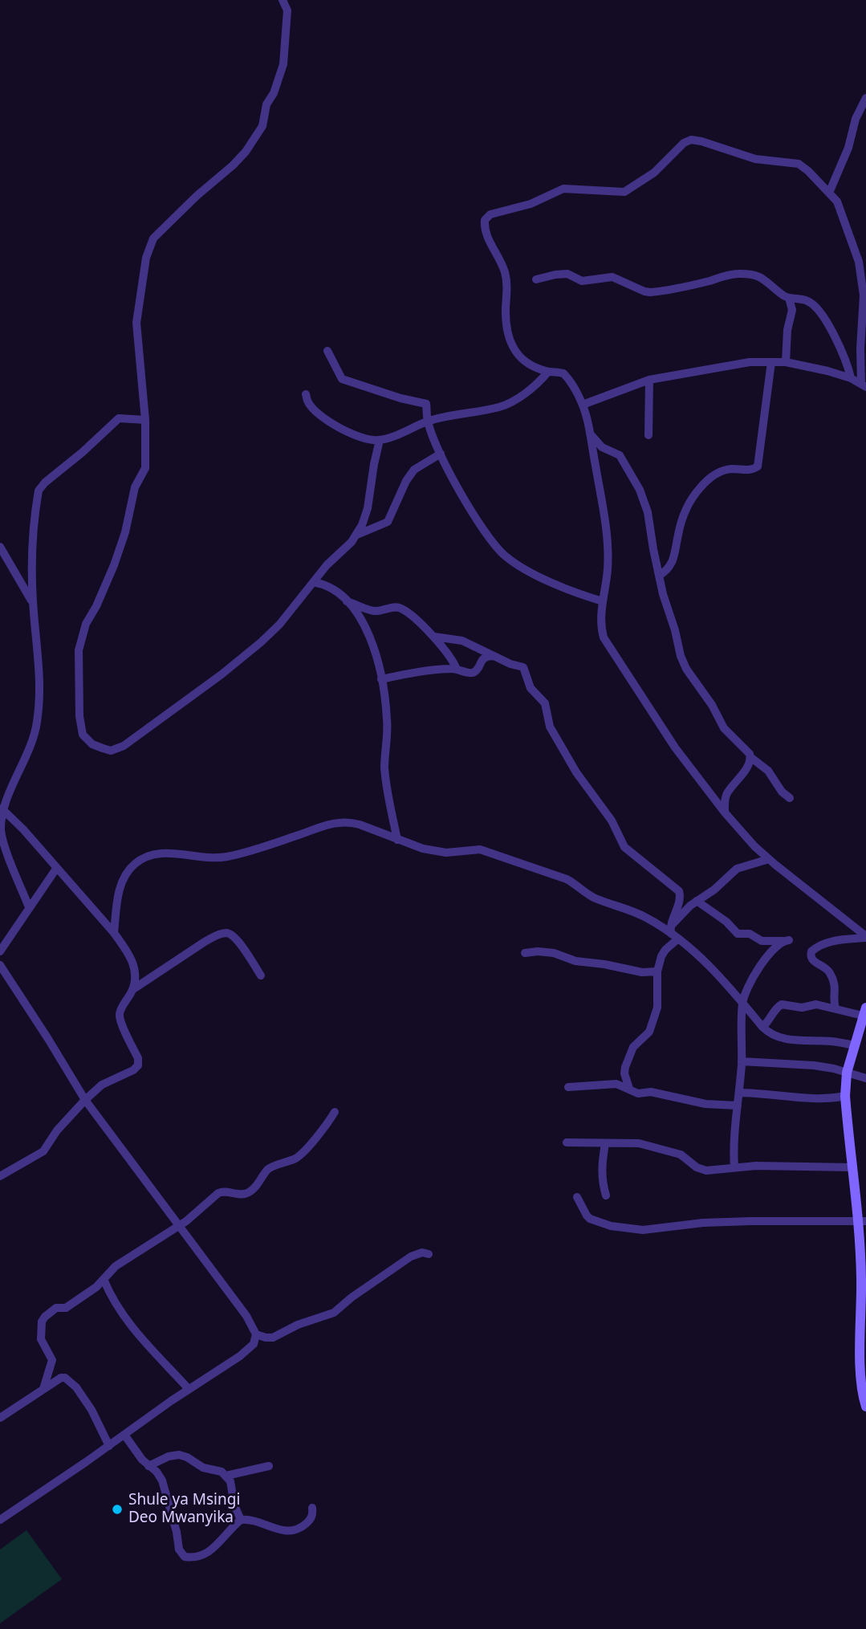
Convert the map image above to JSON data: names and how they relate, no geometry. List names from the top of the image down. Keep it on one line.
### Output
{"places":["Shule ya Msingi Deo Mwanyika"]}
